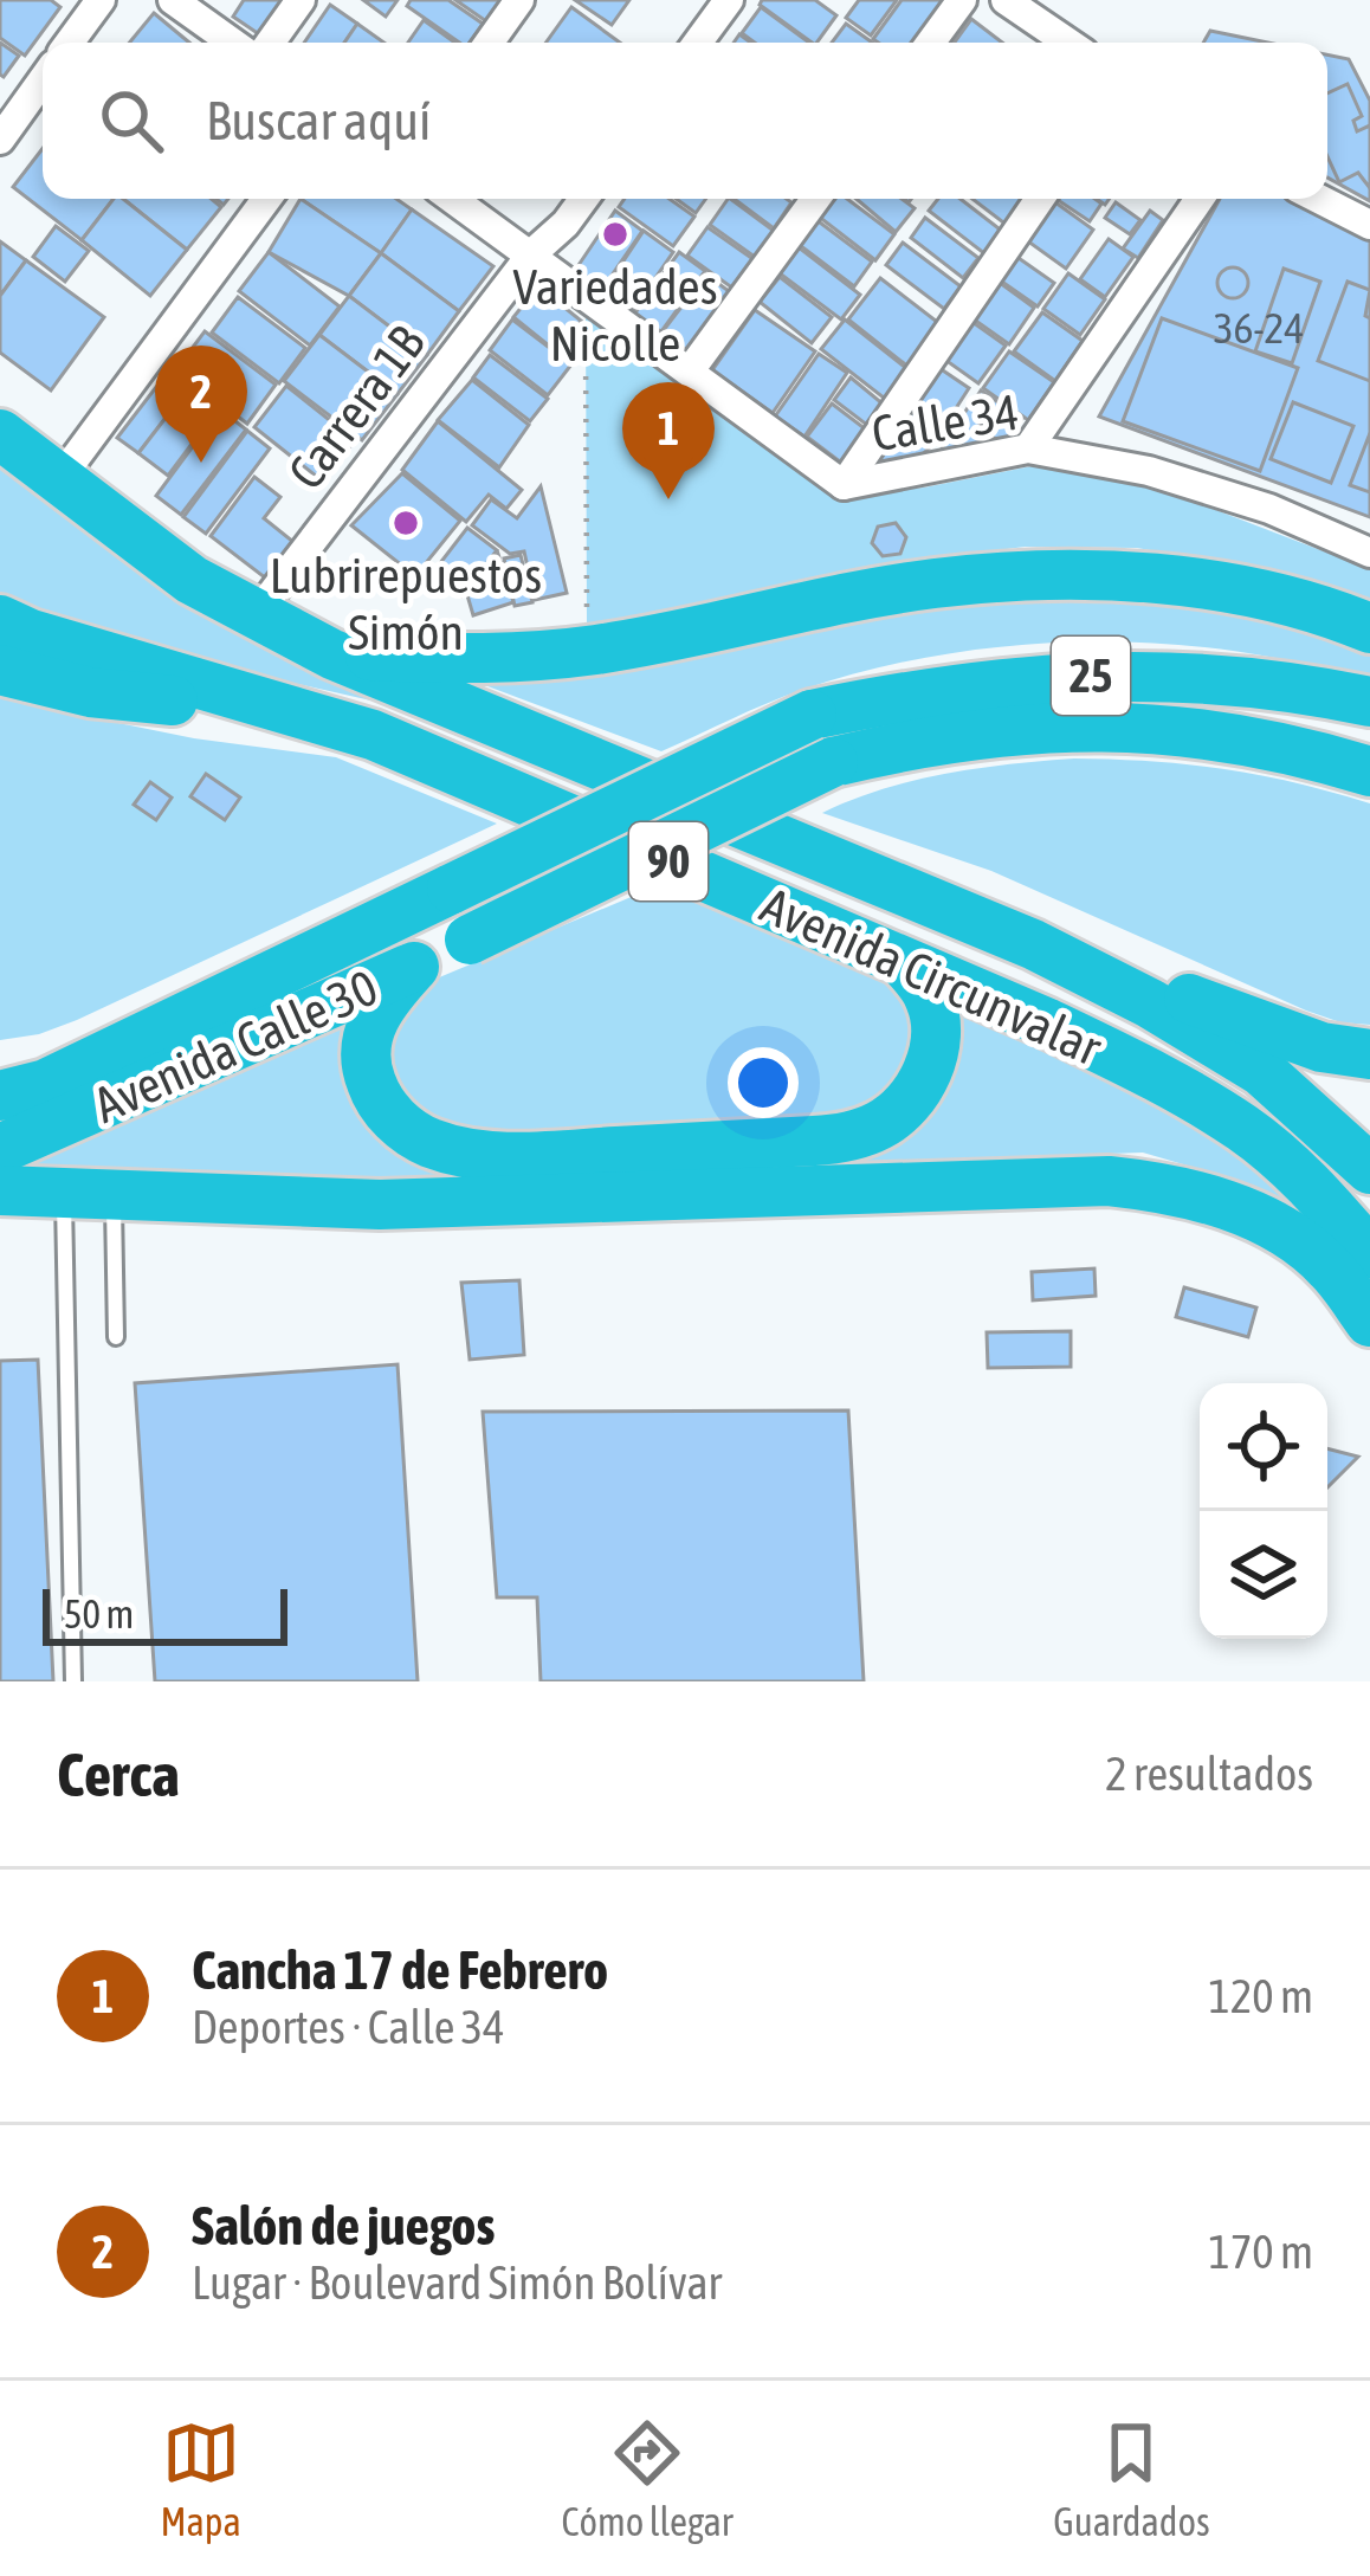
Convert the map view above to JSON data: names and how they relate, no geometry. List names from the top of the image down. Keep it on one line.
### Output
{"streets":{"highway":["25","90","Avenida Circunvalar","Avenida Calle 30"],"street":["Carrera 1B","Calle 34"]},"crossings":[["Carrera 1B","Calle 34"],["Carrera 1B","90"],["90","Avenida Circunvalar"]],"places":["Variedades Nicolle","Lubrirepuestos Simón"],"house_numbers":["36-24"],"scale_bar":"50 m","page":{"search":"Buscar aquí","pins":["2","1"],"scale":"50 m","heading":["Cerca","2 resultados"],"list":[{"mark":"1","name":"Cancha 17 de Febrero","note":"Deportes · Calle 34","value":"120 m"},{"mark":"2","name":"Salón de juegos","note":"Lugar · Boulevard Simón Bolívar","value":"170 m"}],"nav":["Mapa","Cómo llegar","Guardados"]}}
